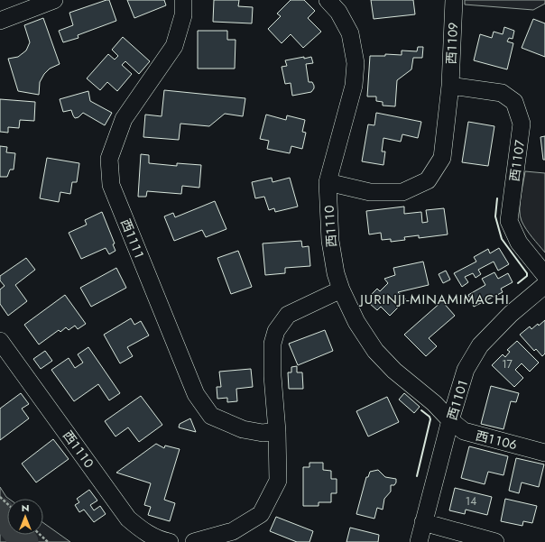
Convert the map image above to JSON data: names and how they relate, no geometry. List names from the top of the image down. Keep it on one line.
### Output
{"streets":{"street":["西１１０９","西１１０７","西１１１０","西１１１１","西１１０１","西１１０６"]},"crossings":[["西１１０９","西１１０７"],["西１１０９","西１１１０"],["西１１１０","西１１０１"],["西１１１０","西１１０６"],["西１１０１","西１１０６"]],"districts":["JURINJI-MINAMIMACHI"],"house_numbers":["17","14"],"north":"top"}
